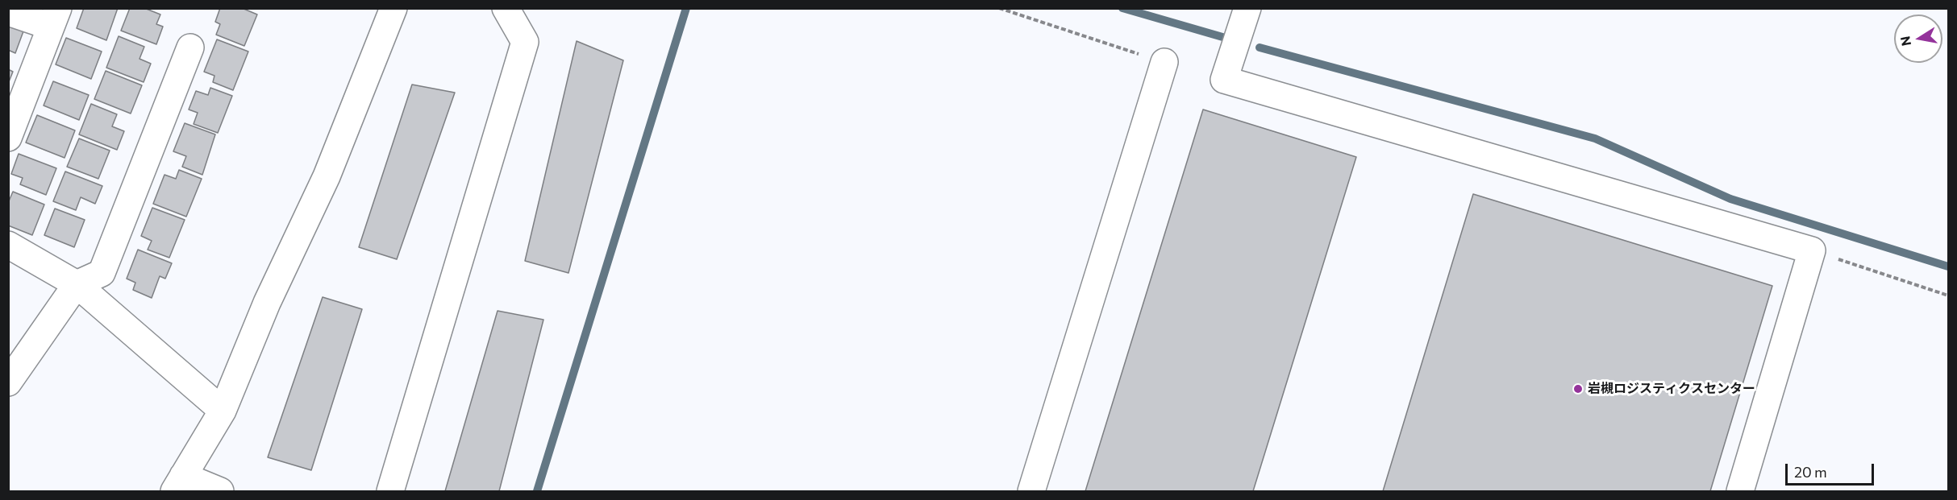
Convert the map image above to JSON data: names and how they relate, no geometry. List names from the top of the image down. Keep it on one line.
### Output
{"places":["岩槻ロジスティクスセンター"],"scale_bar":"20 m","north":"left"}
